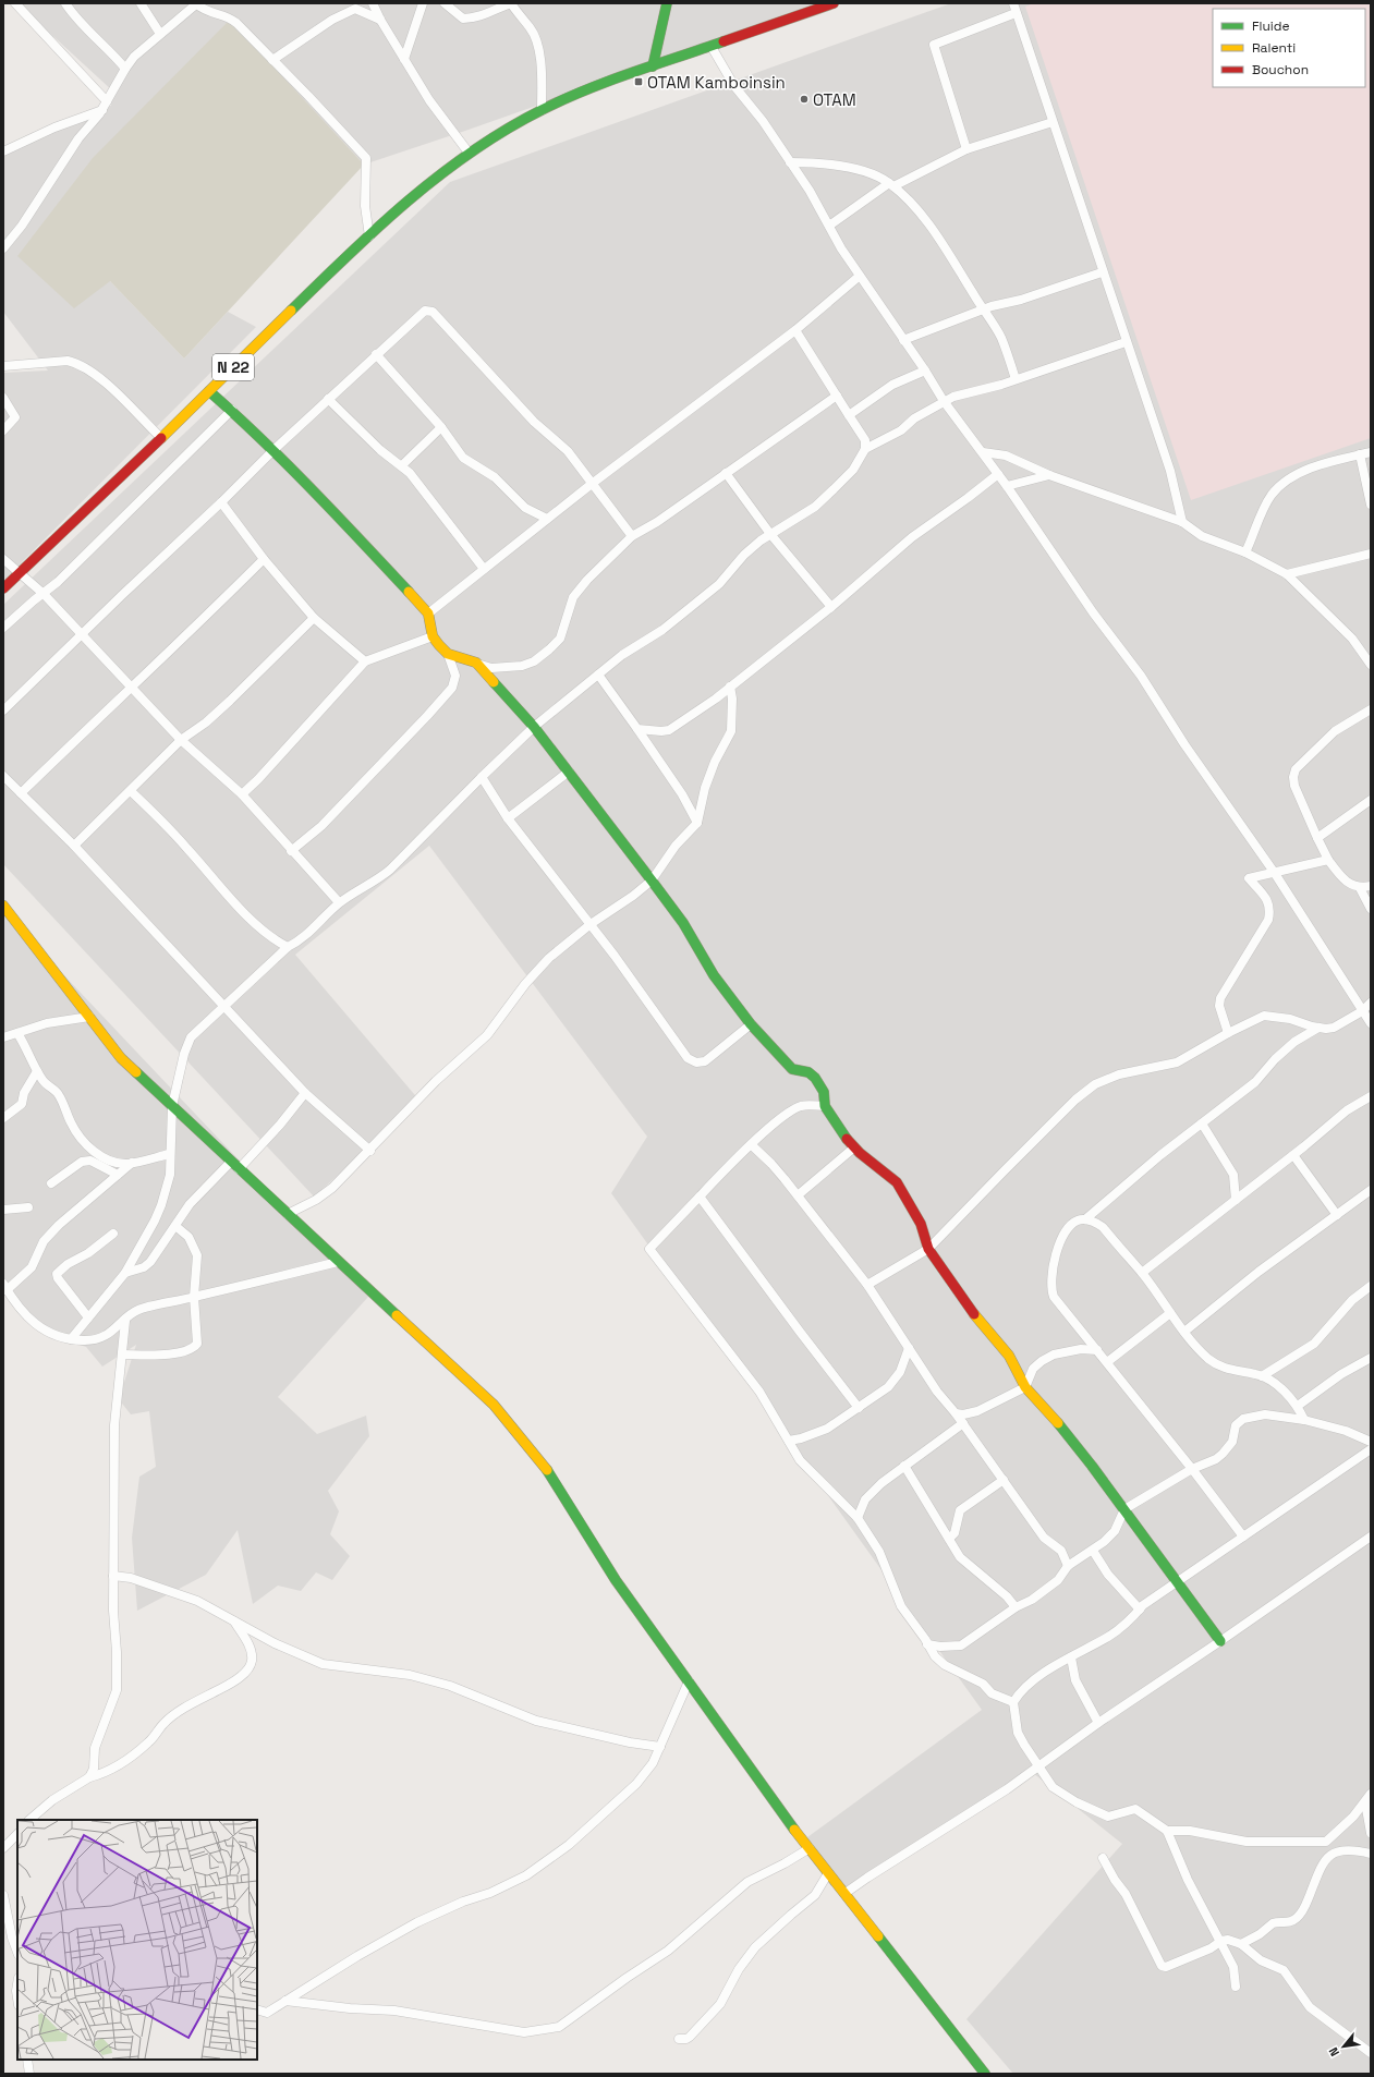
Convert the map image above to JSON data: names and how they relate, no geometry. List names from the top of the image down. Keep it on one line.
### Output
{"streets":{"street":["N 22"]},"places":{"transit":["OTAM Kamboinsin"],"other":["OTAM"]},"legend":["Fluide","Ralenti","Bouchon"],"north":"bottom left"}
